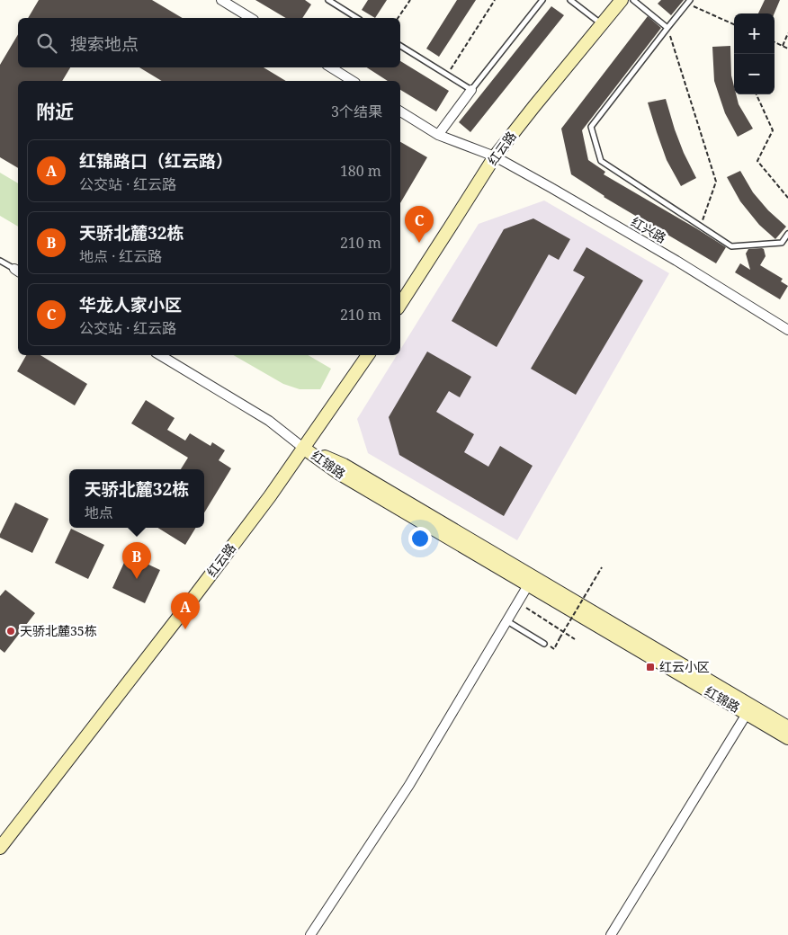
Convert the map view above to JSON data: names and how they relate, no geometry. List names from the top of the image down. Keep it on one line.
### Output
{"streets":{"street":["红云路","红兴路","红锦路"]},"crossings":[["红云路","红兴路"],["红云路","红锦路"]],"places":{"other":["天骄北麓35栋"],"transit":["红云小区"]},"page":{"map_buttons":["+","−"],"search":"搜索地点","heading":["附近","3个结果"],"list":[{"mark":"A","name":"红锦路口（红云路）","note":"公交站 · 红云路","value":"180 m"},{"mark":"B","name":"天骄北麓32栋","note":"地点 · 红云路","value":"210 m"},{"mark":"C","name":"华龙人家小区","note":"公交站 · 红云路","value":"210 m"}],"pins":["C","B","A"],"popup":["天骄北麓32栋","地点"]}}
